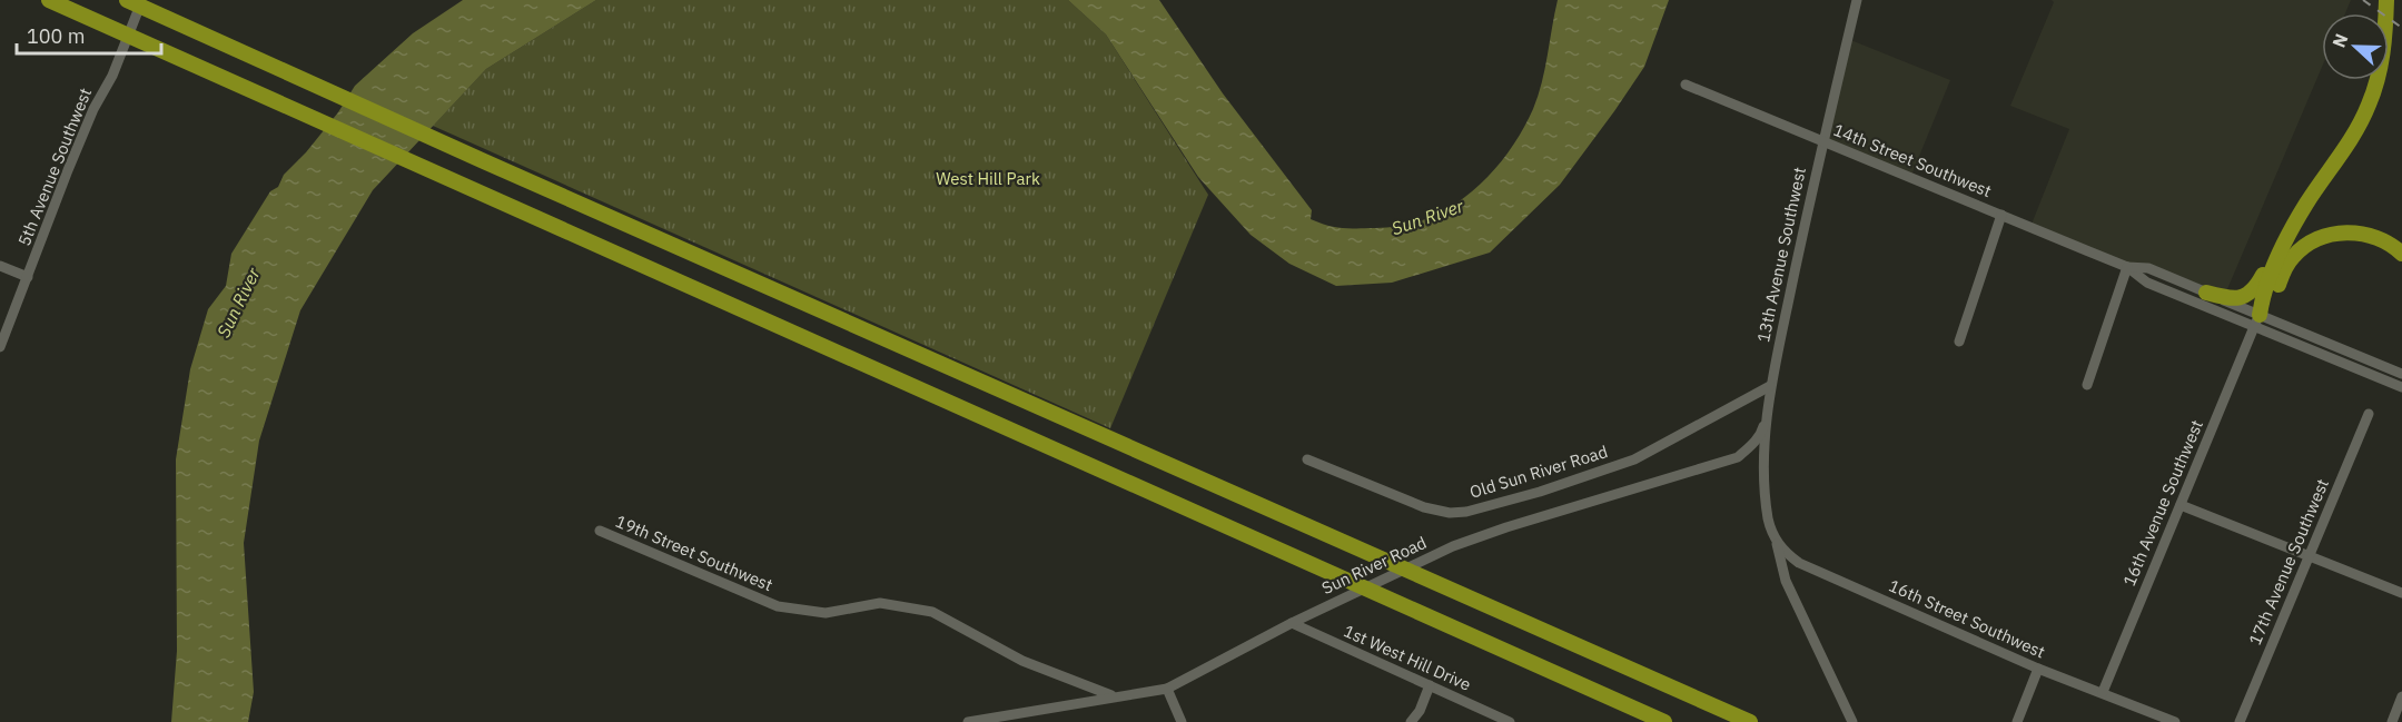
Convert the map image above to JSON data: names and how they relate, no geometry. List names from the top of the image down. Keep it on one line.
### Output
{"streets":{"street":["14th Street Southwest","5th Avenue Southwest","13th Avenue Southwest","Old Sun River Road","16th Avenue Southwest","19th Street Southwest","17th Avenue Southwest","Sun River Road","16th Street Southwest","1st West Hill Drive"]},"crossings":[["14th Street Southwest","13th Avenue Southwest"],["14th Street Southwest","16th Avenue Southwest"],["13th Avenue Southwest","Old Sun River Road"],["13th Avenue Southwest","Sun River Road"],["13th Avenue Southwest","16th Street Southwest"],["16th Avenue Southwest","16th Street Southwest"],["19th Street Southwest","Sun River Road"],["Sun River Road","1st West Hill Drive"]],"water":["Sun River"],"parks":["West Hill Park"],"scale_bar":"100 m","north":"left"}
